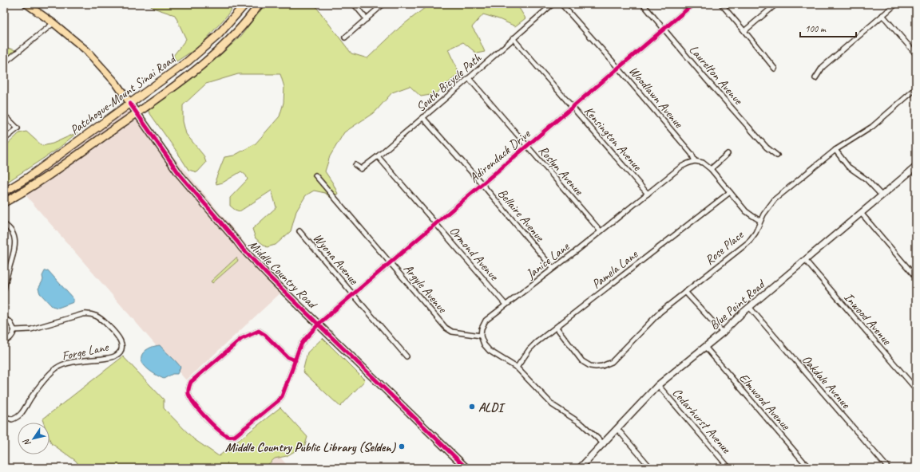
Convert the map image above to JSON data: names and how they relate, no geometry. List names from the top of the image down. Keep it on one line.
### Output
{"streets":{"highway":["Patchogue-Mount Sinai Road"],"main road":["Middle Country Road"],"street":["Laurelton Avenue","South Bicycle Path","Woodlawn Avenue","Kensington Avenue","Adirondack Drive","Roslyn Avenue","Bellaire Avenue","Rose Place","Ormond Avenue","Wyona Avenue","Janice Lane","Pamela Lane","Argyle Avenue","Blue Point Road","Inwood Avenue","Forge Lane","Oakdale Avenue","Elmwood Avenue","Cedarhurst Avenue"]},"crossings":[["Laurelton Avenue","Adirondack Drive"],["South Bicycle Path","Kensington Avenue"],["South Bicycle Path","Roslyn Avenue"],["South Bicycle Path","Bellaire Avenue"],["South Bicycle Path","Ormond Avenue"],["Patchogue-Mount Sinai Road","Middle Country Road"],["Woodlawn Avenue","Adirondack Drive"],["Woodlawn Avenue","Janice Lane"],["Kensington Avenue","Adirondack Drive"],["Kensington Avenue","Janice Lane"],["Adirondack Drive","Roslyn Avenue"],["Adirondack Drive","Bellaire Avenue"],["Adirondack Drive","Ormond Avenue"],["Adirondack Drive","Wyona Avenue"],["Adirondack Drive","Middle Country Road"],["Adirondack Drive","Argyle Avenue"],["Roslyn Avenue","Janice Lane"],["Bellaire Avenue","Janice Lane"],["Rose Place","Pamela Lane"],["Ormond Avenue","Janice Lane"],["Janice Lane","Argyle Avenue"],["Blue Point Road","Inwood Avenue"],["Blue Point Road","Oakdale Avenue"],["Blue Point Road","Elmwood Avenue"],["Blue Point Road","Cedarhurst Avenue"]],"places":["ALDI","Middle Country Public Library (Selden)"],"scale_bar":"100 m","north":"bottom left"}
